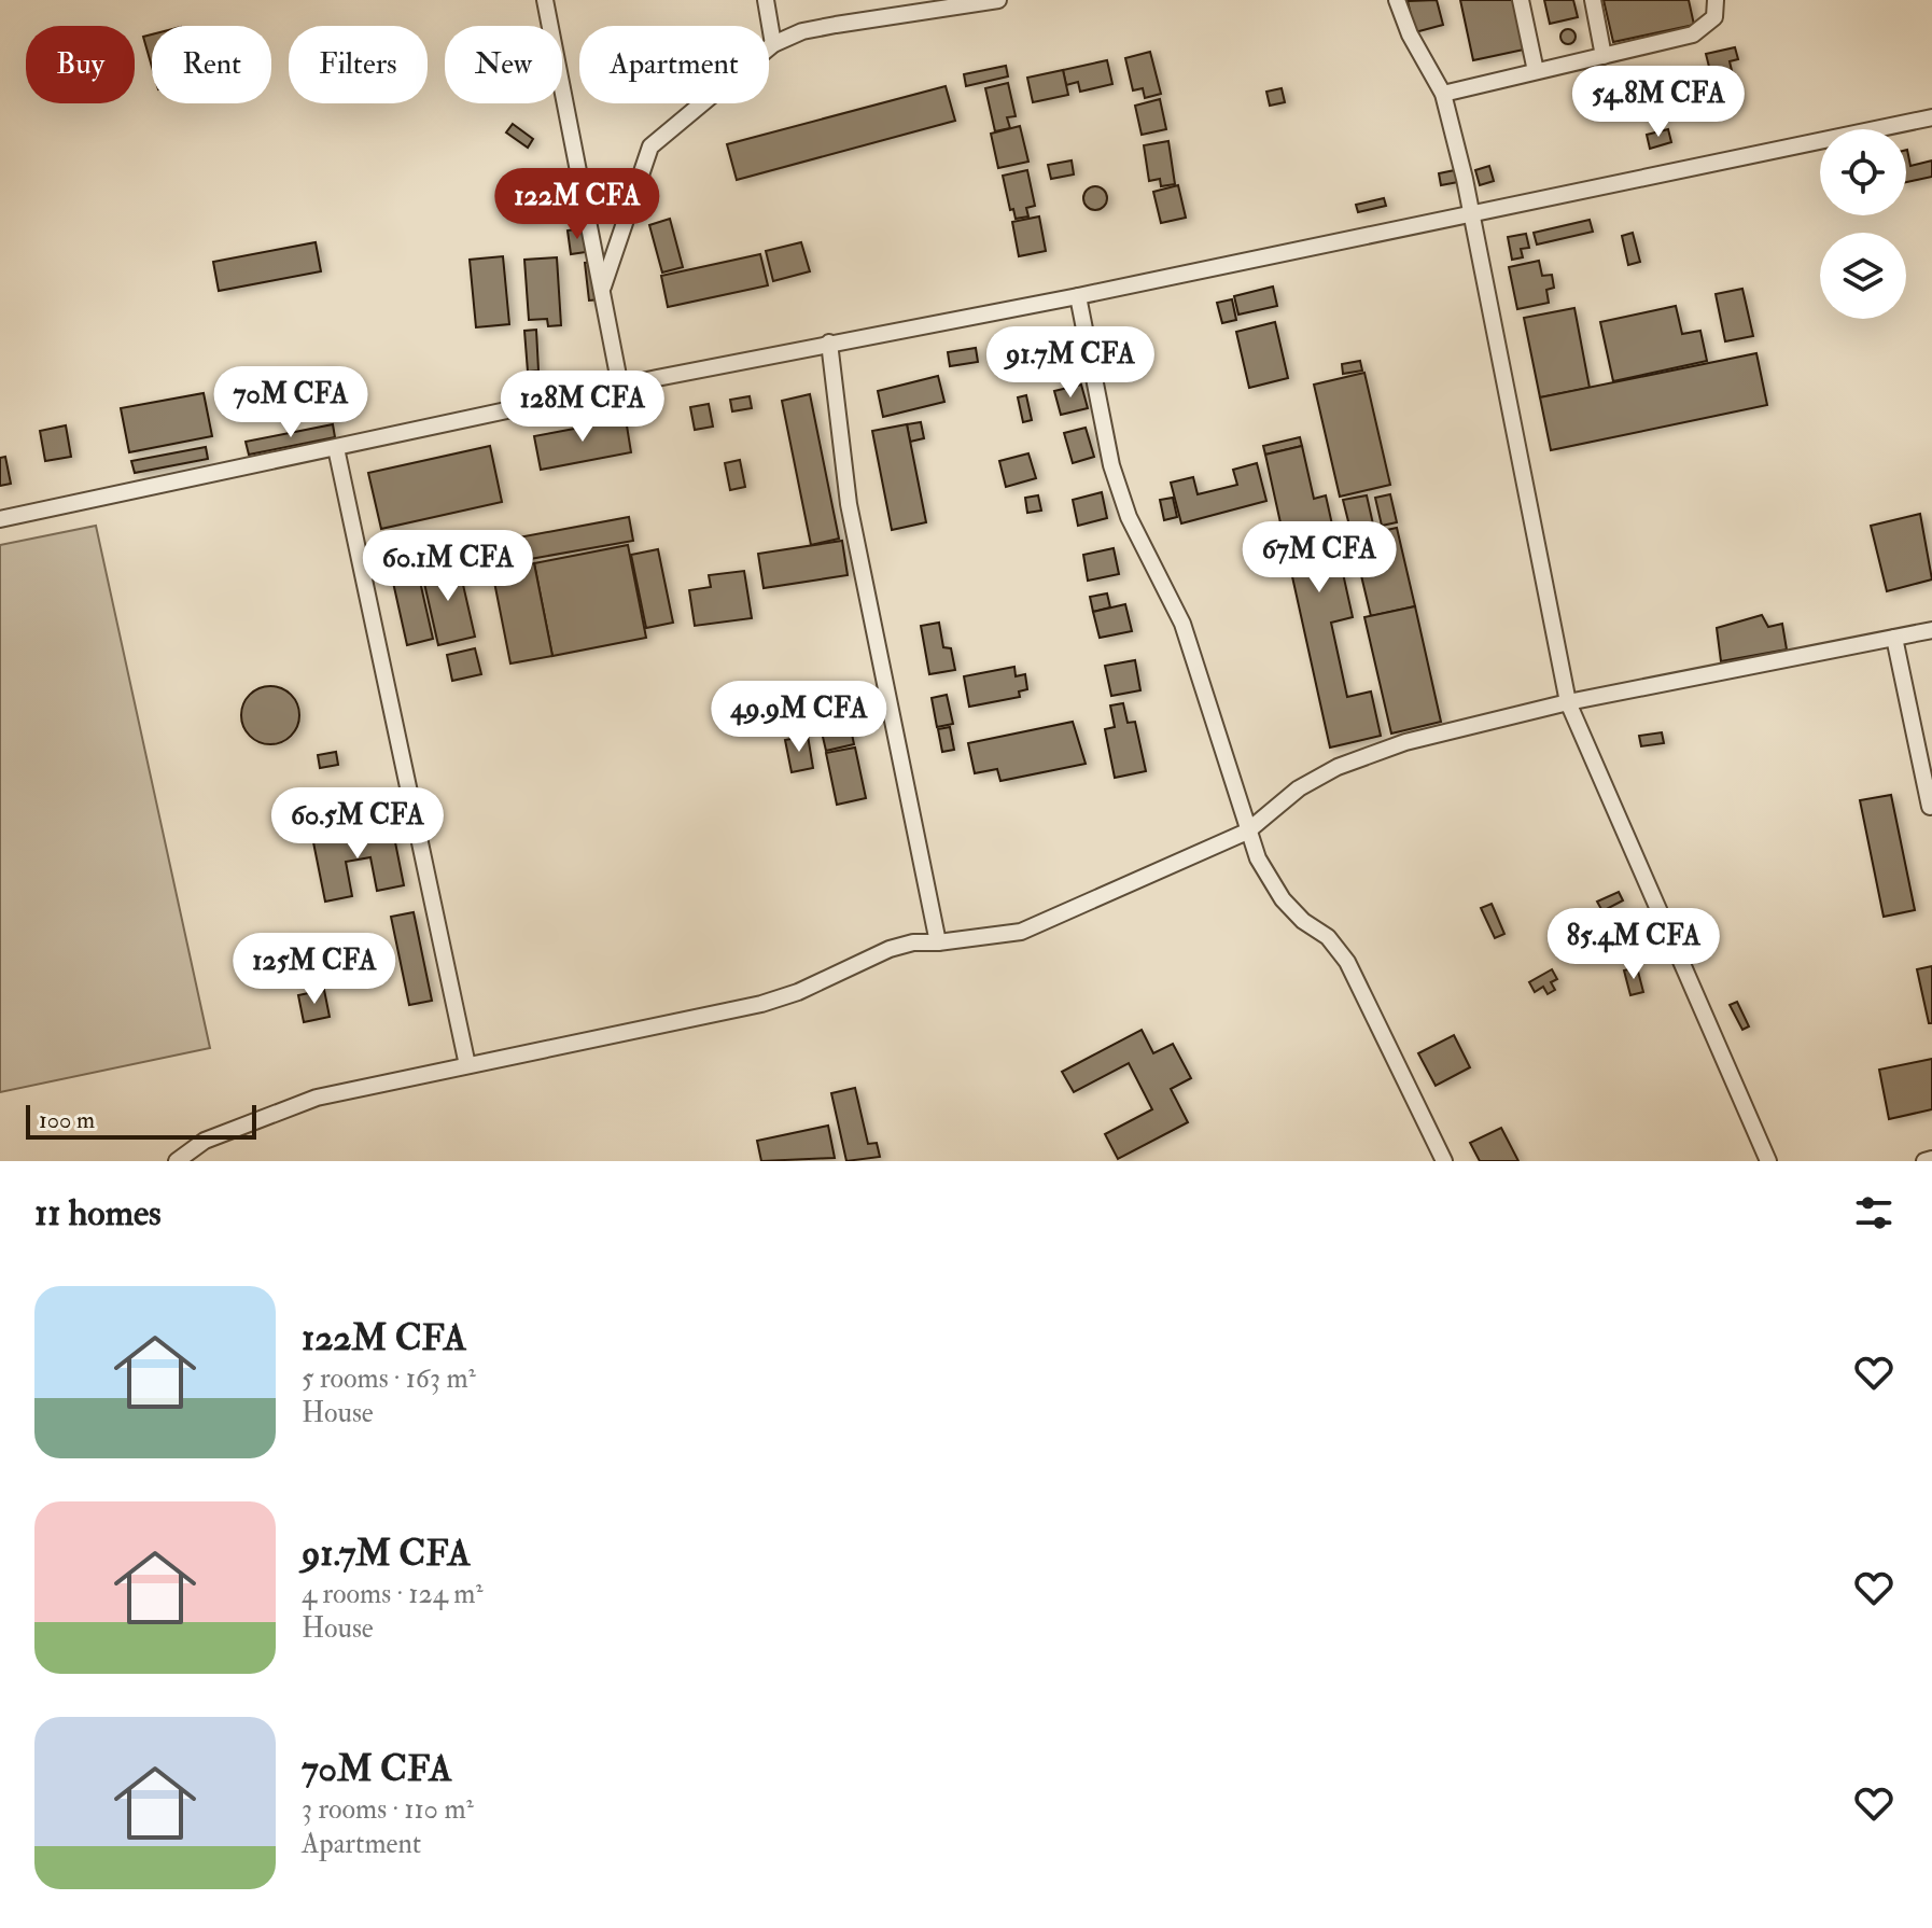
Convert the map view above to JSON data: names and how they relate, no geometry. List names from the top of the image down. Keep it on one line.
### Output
{"scale_bar":"100 m","page":{"chip":["Buy","Rent","Filters","New","Apartment"],"price":["54.8M CFA","122M CFA","91.7M CFA","70M CFA","128M CFA","67M CFA","60.1M CFA","49.9M CFA","60.5M CFA","85.4M CFA","125M CFA"],"scale":"100 m","heading":"11 homes","list":[{"name":"122M CFA","note":"5 rooms · 163 m² · House"},{"name":"91.7M CFA","note":"4 rooms · 124 m² · House"},{"name":"70M CFA","note":"3 rooms · 110 m² · Apartment"}]}}
